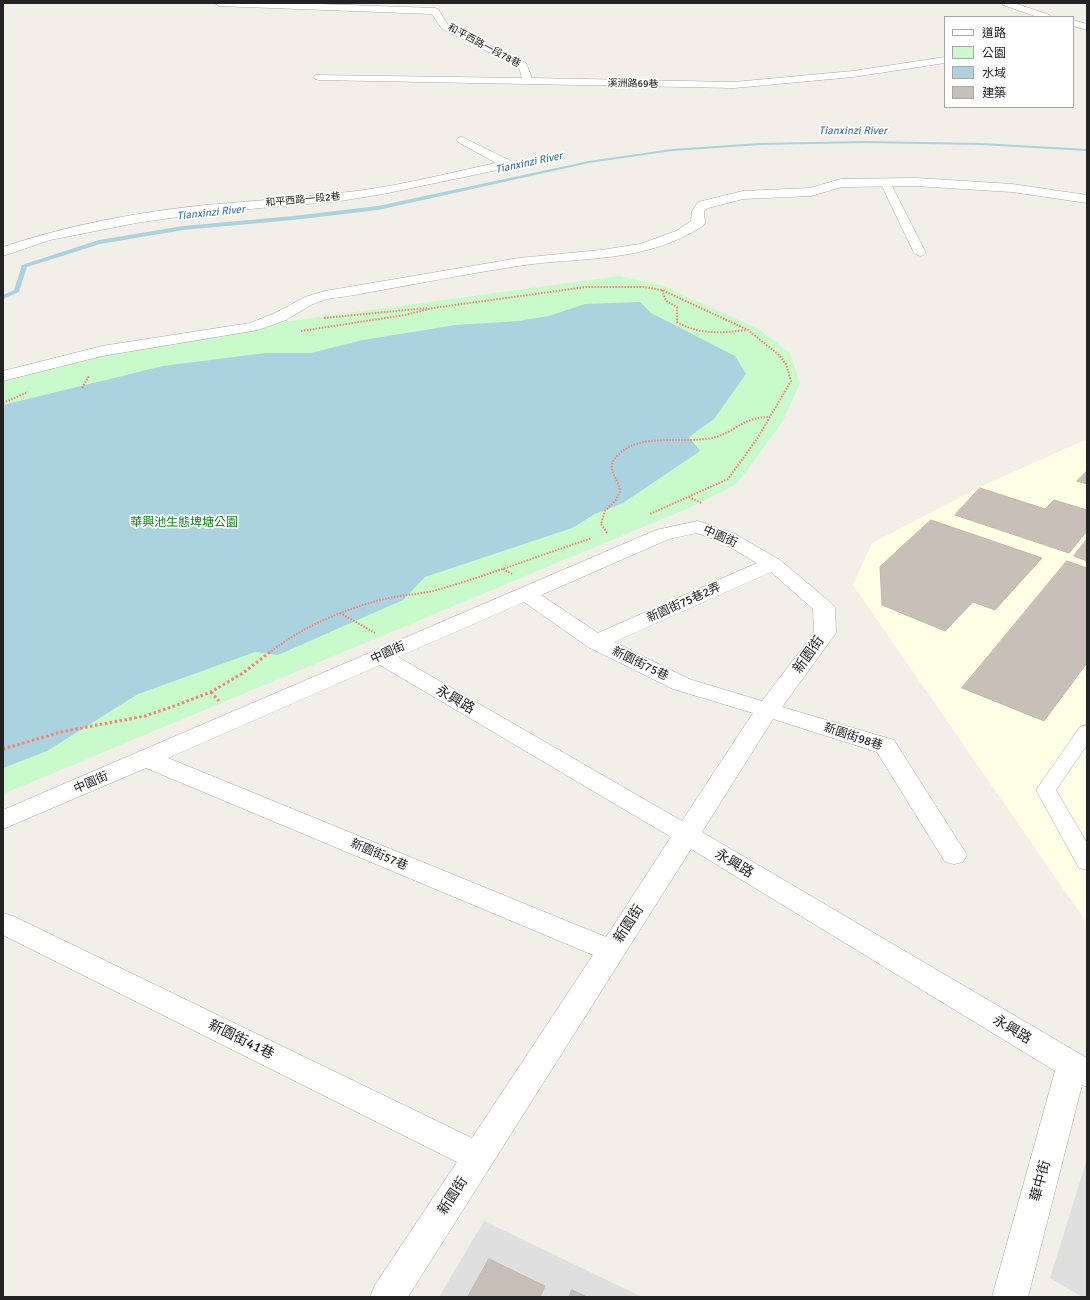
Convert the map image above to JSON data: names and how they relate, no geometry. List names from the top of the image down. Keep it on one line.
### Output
{"streets":{"street":["和平西路一段78巷","溪洲路69巷","和平西路一段2巷","中園街","新園街75巷2弄","新園街","新園街75巷","永興路","新園街98巷","新園街57巷","新園街41巷","華中街"]},"crossings":[["和平西路一段78巷","溪洲路69巷"],["中園街","新園街75巷2弄"],["中園街","新園街"],["中園街","新園街75巷"],["中園街","永興路"],["中園街","新園街57巷"],["新園街75巷2弄","新園街"],["新園街75巷2弄","新園街75巷"],["新園街","新園街75巷"],["新園街","永興路"],["新園街","新園街98巷"],["新園街","新園街57巷"],["新園街","新園街41巷"],["新園街75巷","新園街98巷"],["永興路","華中街"]],"water":["Tianxinzi River"],"parks":["華興池生態埤塘公園"],"legend":["道路","公園","水域","建築"]}
